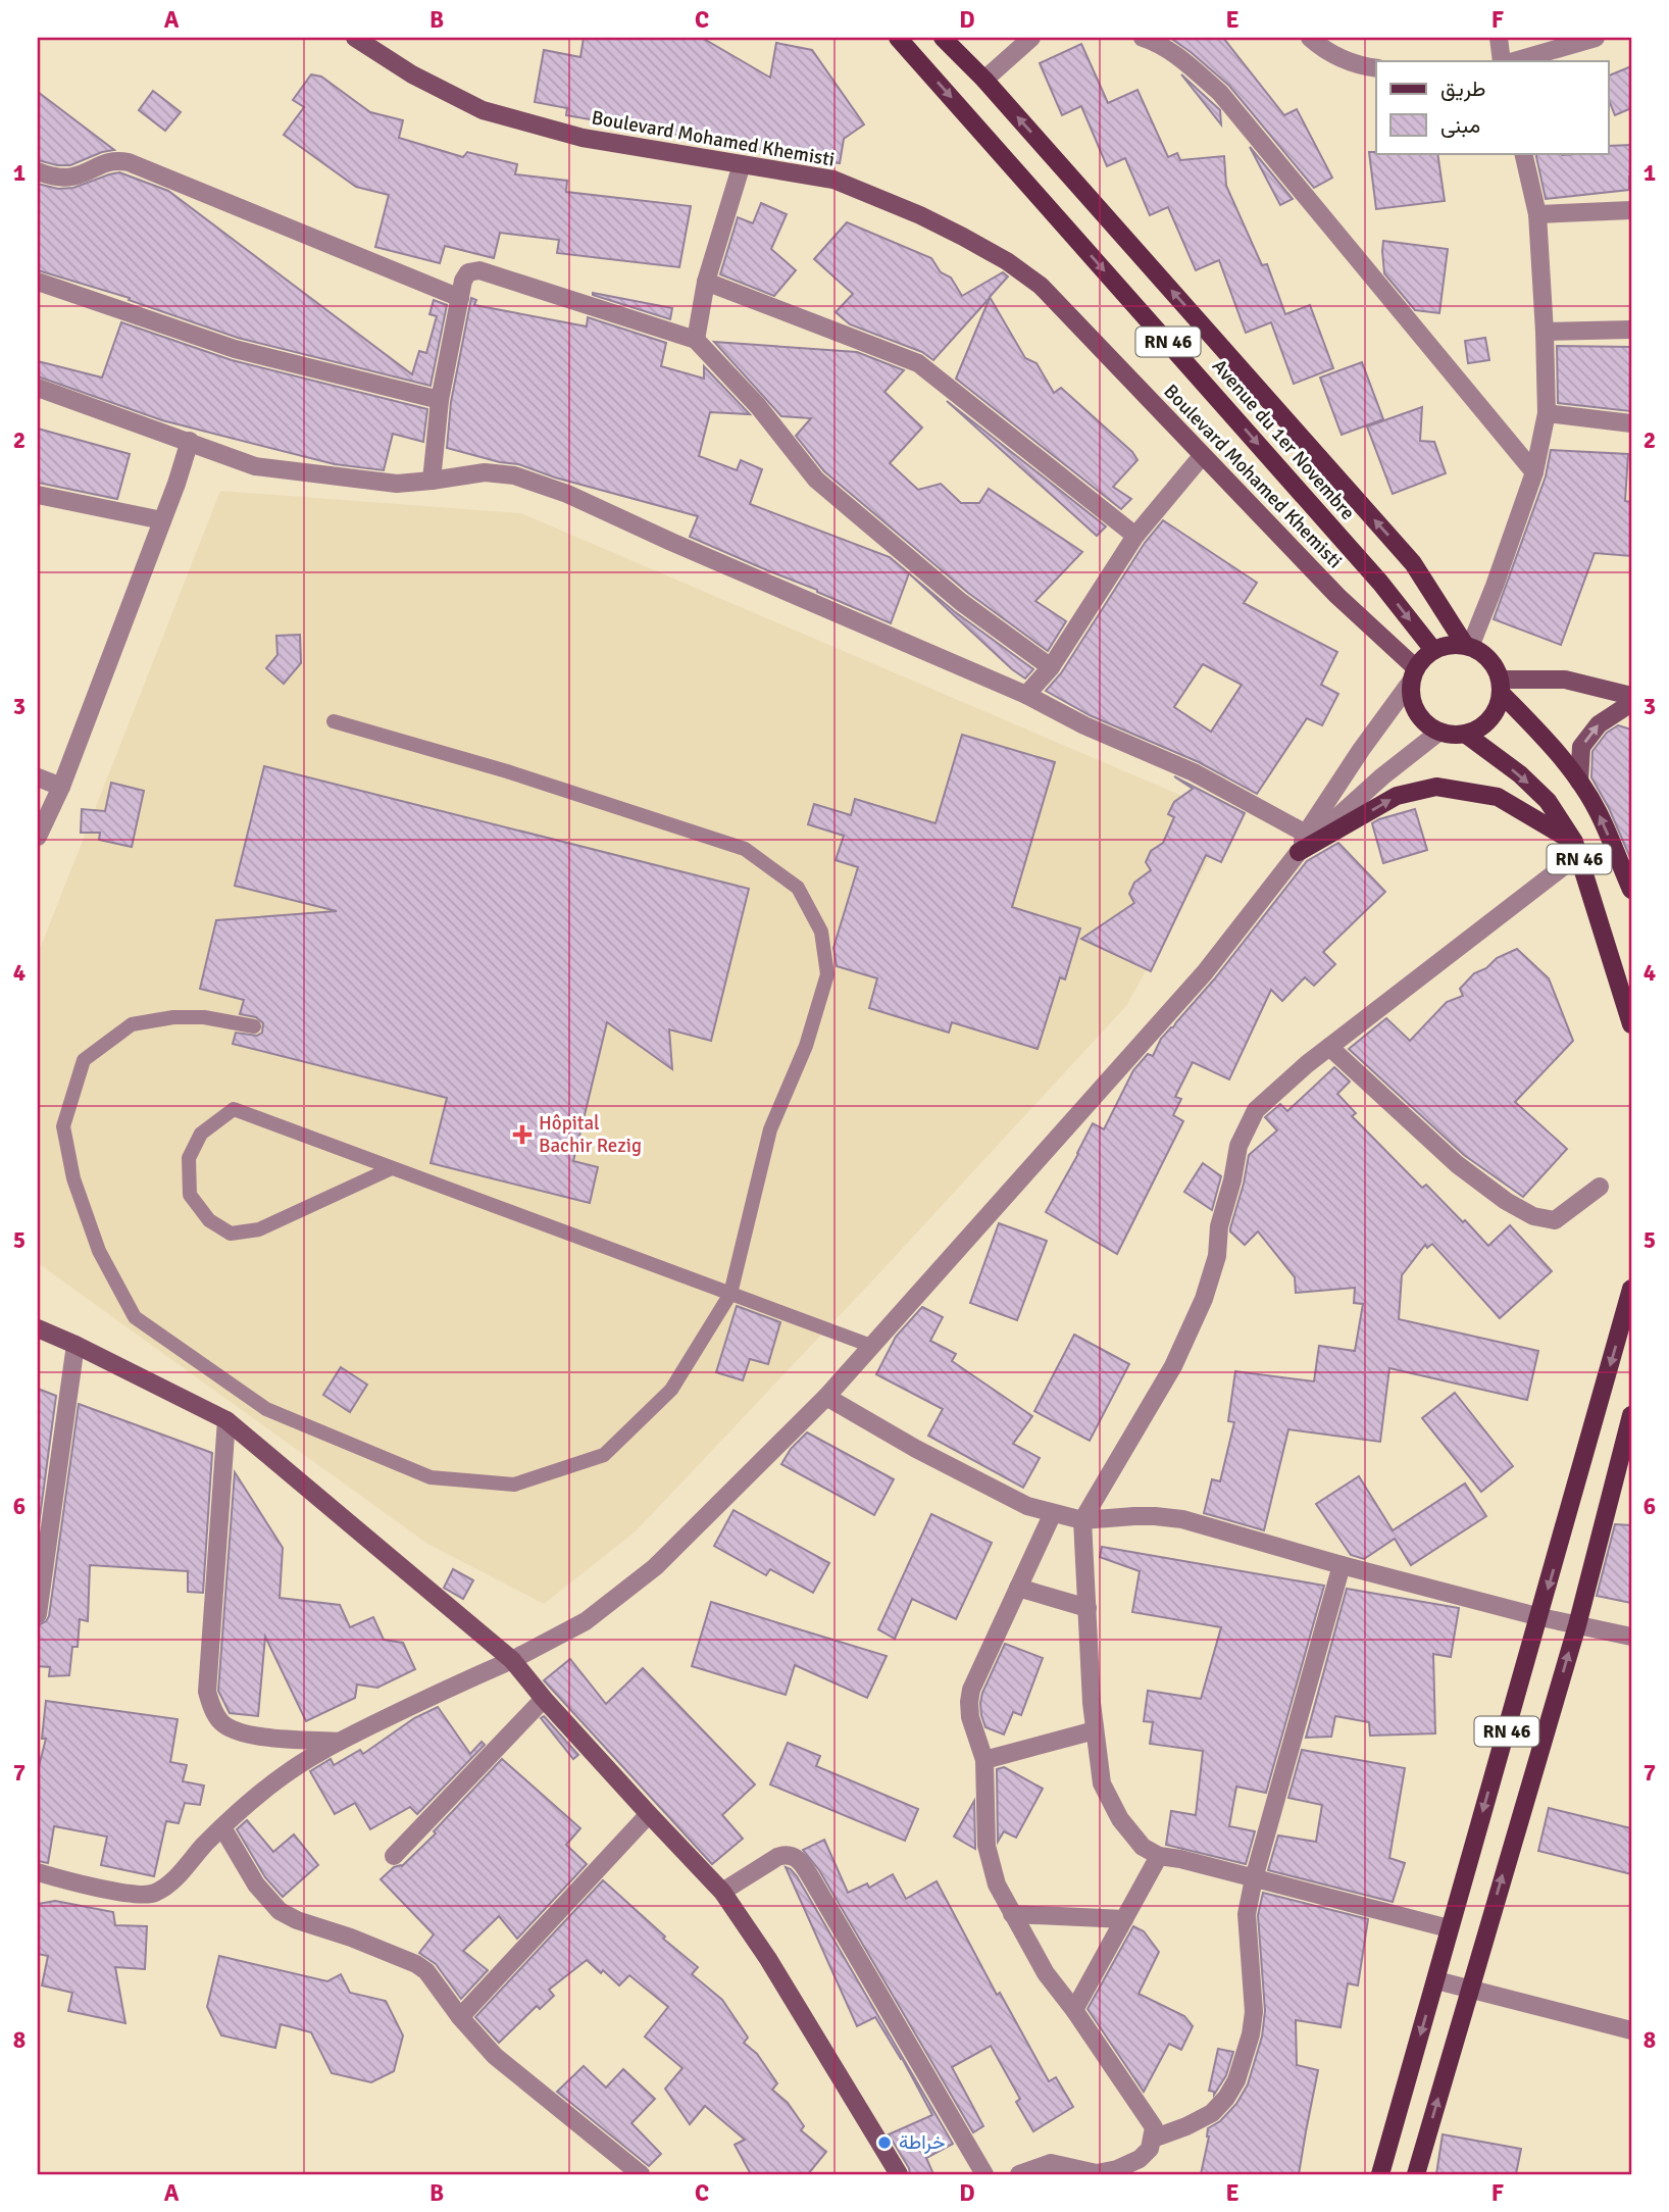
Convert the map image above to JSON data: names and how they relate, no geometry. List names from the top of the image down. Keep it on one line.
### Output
{"streets":{"main road":["Boulevard Mohamed Khemisti","RN 46","Avenue du 1er Novembre"]},"crossings":[["Boulevard Mohamed Khemisti","RN 46"],["Boulevard Mohamed Khemisti","Avenue du 1er Novembre"],["RN 46","Avenue du 1er Novembre"]],"places":{"health":["Hôpital Bachir Rezig"],"other":["خراطة"]},"legend":["طريق","مبنى"],"grid":{"columns":["A","B","C","D","E","F"],"rows":["1","2","3","4","5","6","7","8"]}}
